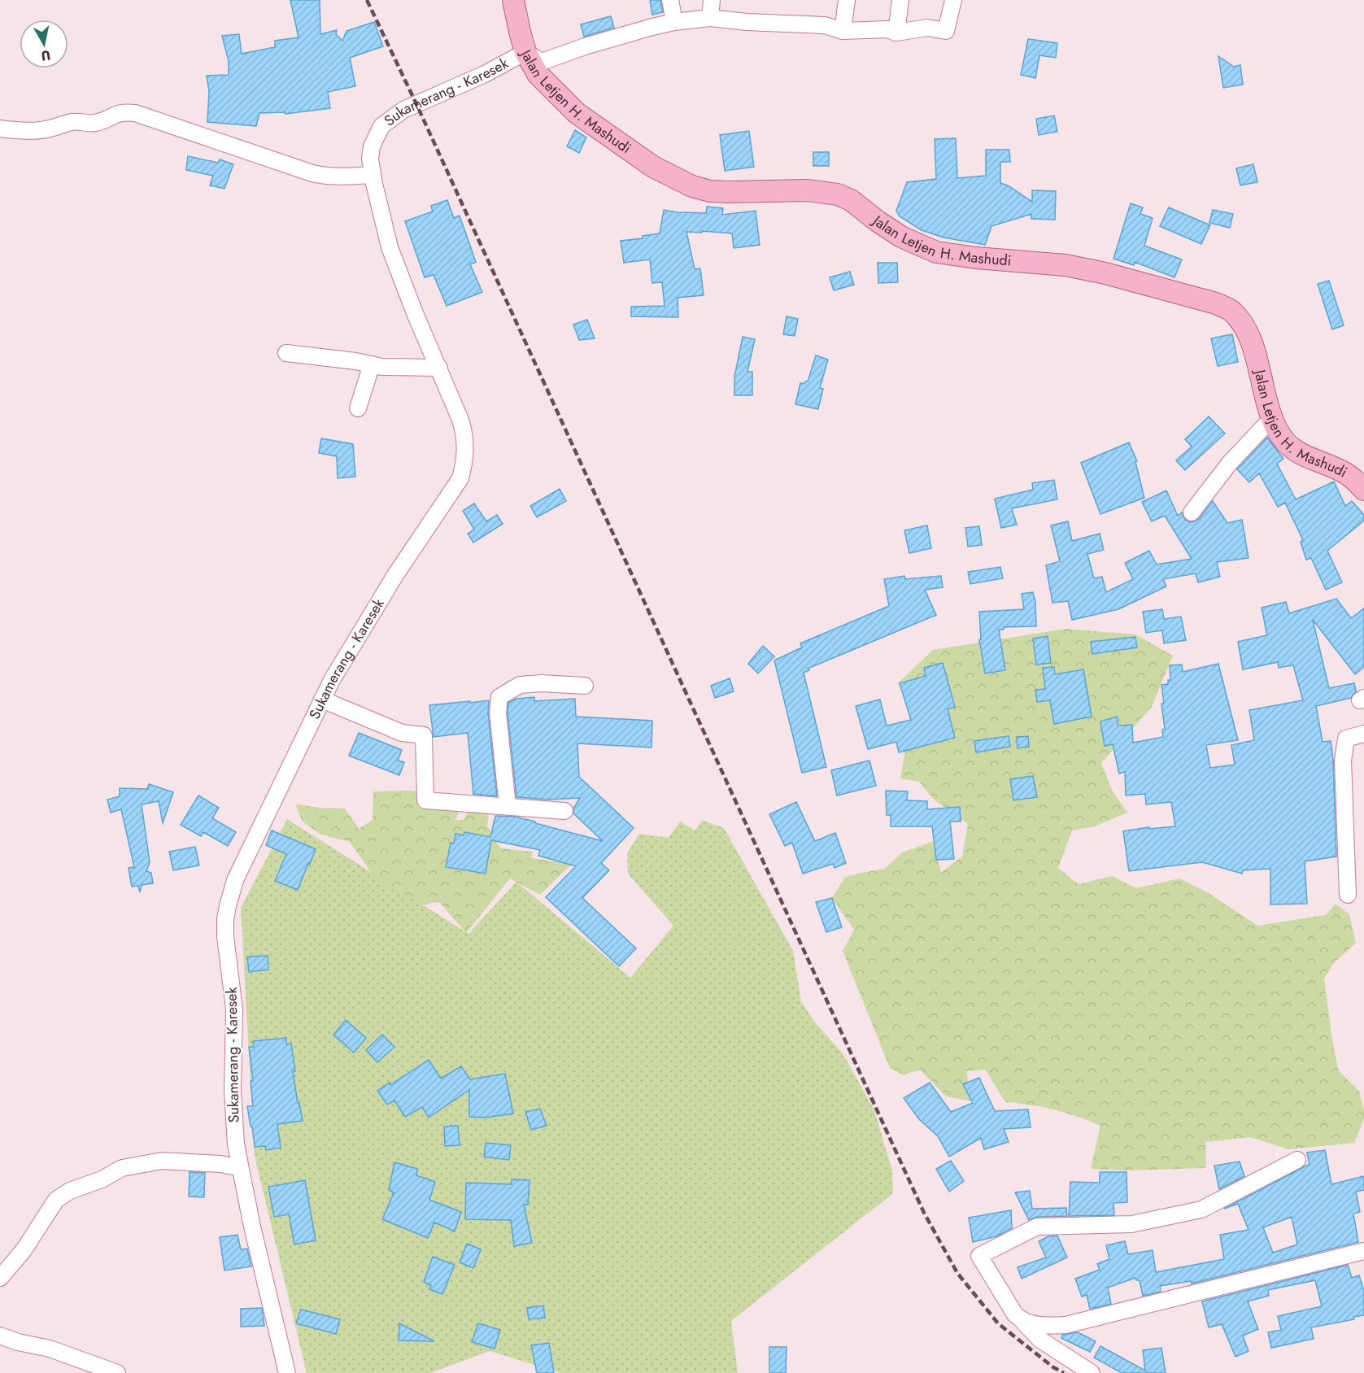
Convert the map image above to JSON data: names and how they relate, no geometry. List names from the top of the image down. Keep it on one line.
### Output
{"streets":{"main road":["Jalan Letjen H. Mashudi"],"street":["Sukamerang - Karesek"]},"crossings":[["Sukamerang - Karesek","Jalan Letjen H. Mashudi"]],"north":"bottom"}
